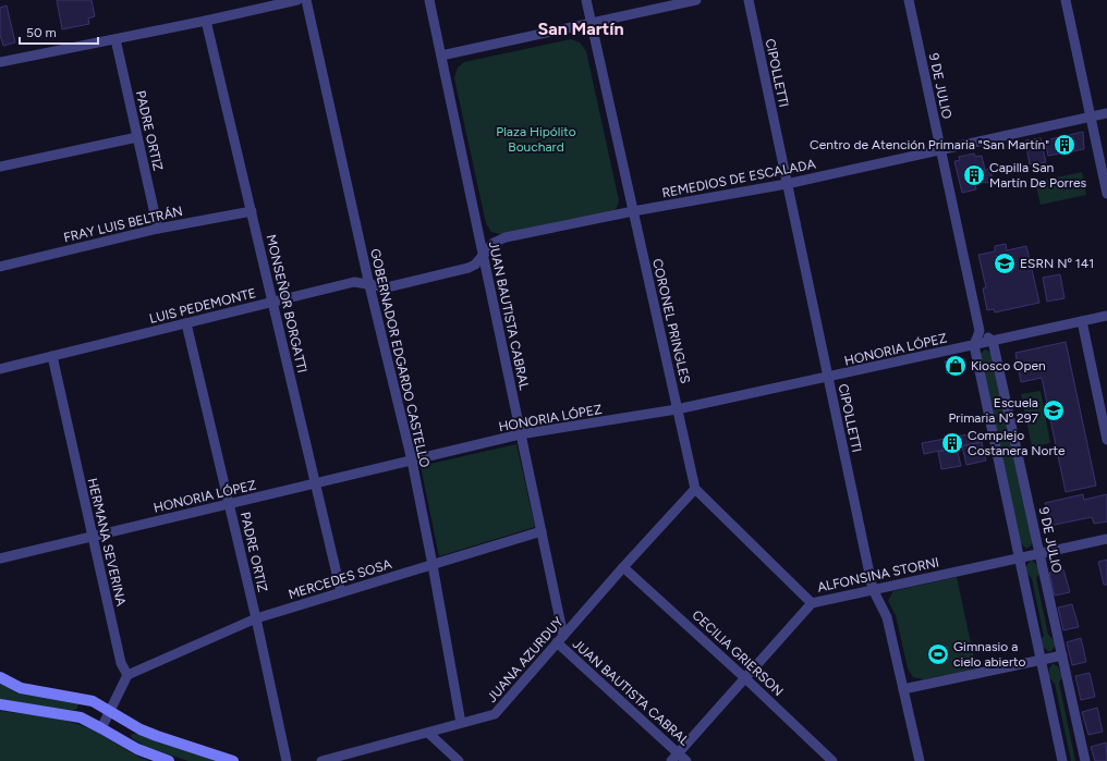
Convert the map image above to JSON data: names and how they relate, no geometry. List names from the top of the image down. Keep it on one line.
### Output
{"streets":{"street":["CIPOLLETTI","9 DE JULIO","PADRE ORTIZ","REMEDIOS DE ESCALADA","FRAY LUIS BELTRÁN","MONSEÑOR BORGATTI","LUIS PEDEMONTE","JUAN BAUTISTA CABRAL","CORONEL PRINGLES","HONORIA LÓPEZ","GOBERNADOR EDGARDO CASTELLO","HERMANA SEVERINA","ALFONSINA STORNI","MERCEDES SOSA","CECILIA GRIERSON","JUANA AZURDUY"]},"crossings":[["CIPOLLETTI","REMEDIOS DE ESCALADA"],["CIPOLLETTI","HONORIA LÓPEZ"],["CIPOLLETTI","ALFONSINA STORNI"],["9 DE JULIO","REMEDIOS DE ESCALADA"],["9 DE JULIO","HONORIA LÓPEZ"],["9 DE JULIO","ALFONSINA STORNI"],["PADRE ORTIZ","FRAY LUIS BELTRÁN"],["PADRE ORTIZ","LUIS PEDEMONTE"],["PADRE ORTIZ","HONORIA LÓPEZ"],["PADRE ORTIZ","MERCEDES SOSA"],["REMEDIOS DE ESCALADA","LUIS PEDEMONTE"],["REMEDIOS DE ESCALADA","JUAN BAUTISTA CABRAL"],["REMEDIOS DE ESCALADA","CORONEL PRINGLES"],["FRAY LUIS BELTRÁN","MONSEÑOR BORGATTI"],["MONSEÑOR BORGATTI","LUIS PEDEMONTE"],["MONSEÑOR BORGATTI","HONORIA LÓPEZ"],["MONSEÑOR BORGATTI","MERCEDES SOSA"],["LUIS PEDEMONTE","JUAN BAUTISTA CABRAL"],["LUIS PEDEMONTE","GOBERNADOR EDGARDO CASTELLO"],["LUIS PEDEMONTE","HERMANA SEVERINA"],["JUAN BAUTISTA CABRAL","HONORIA LÓPEZ"],["JUAN BAUTISTA CABRAL","ALFONSINA STORNI"],["JUAN BAUTISTA CABRAL","MERCEDES SOSA"],["JUAN BAUTISTA CABRAL","JUANA AZURDUY"],["CORONEL PRINGLES","HONORIA LÓPEZ"],["CORONEL PRINGLES","JUANA AZURDUY"],["HONORIA LÓPEZ","GOBERNADOR EDGARDO CASTELLO"],["HONORIA LÓPEZ","HERMANA SEVERINA"],["GOBERNADOR EDGARDO CASTELLO","MERCEDES SOSA"],["GOBERNADOR EDGARDO CASTELLO","JUANA AZURDUY"],["HERMANA SEVERINA","MERCEDES SOSA"],["ALFONSINA STORNI","CECILIA GRIERSON"],["CECILIA GRIERSON","JUANA AZURDUY"]],"districts":["San Martín"],"parks":["Plaza Hipólito Bouchard"],"places":{"building":["Centro de Atención Primaria \"San Martín\"","Capilla San Martín De Porres","Complejo Costanera Norte"],"school or university":["ESRN Nº 141","Escuela Primaria Nº 297"],"shop":["Kiosco Open"],"sports":["Gimnasio a cielo abierto"]},"scale_bar":"50 m"}
